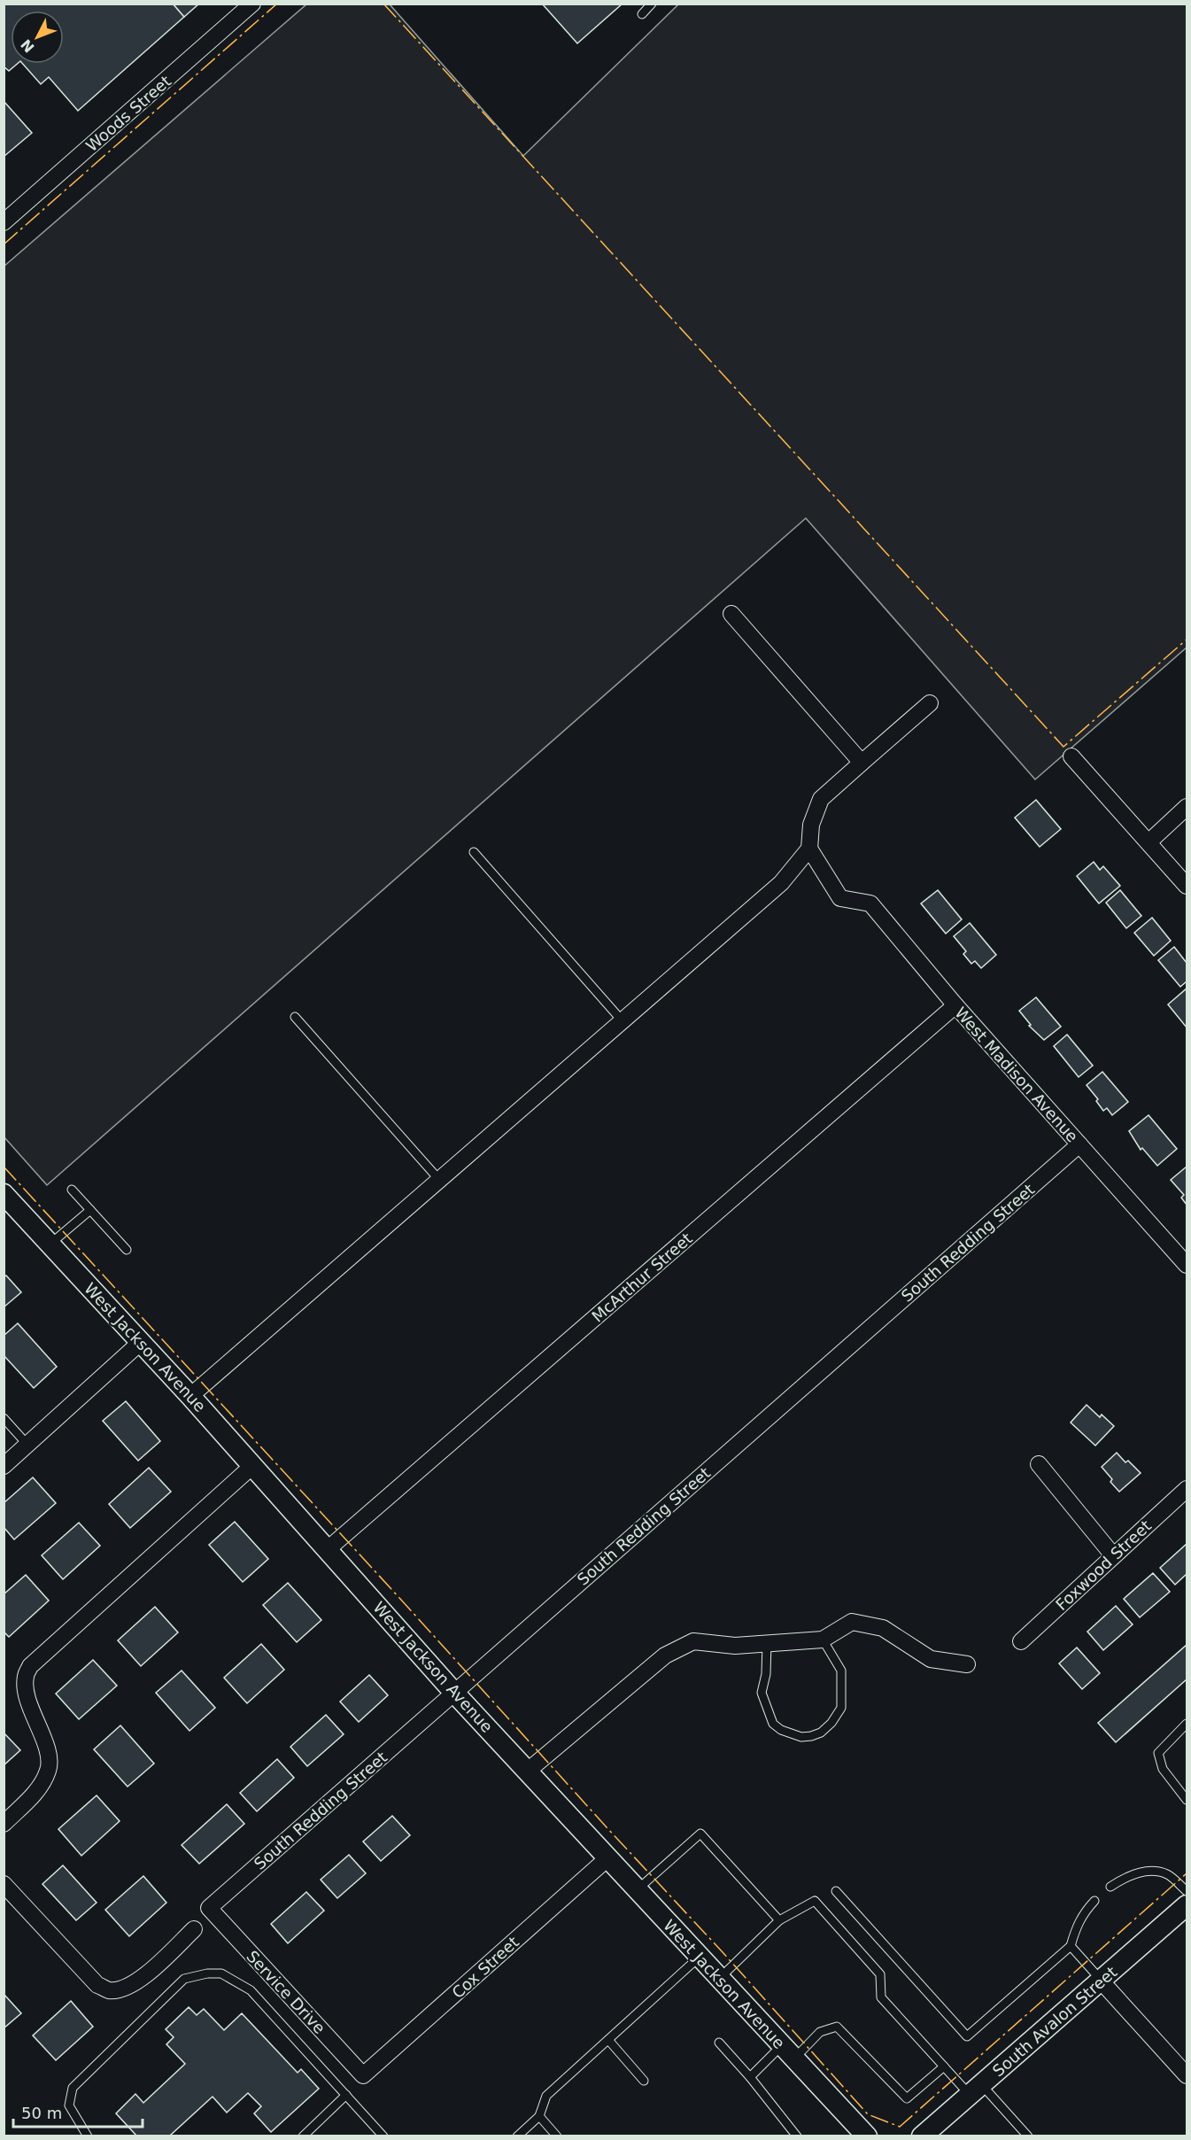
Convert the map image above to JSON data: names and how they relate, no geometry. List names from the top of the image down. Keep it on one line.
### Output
{"streets":{"street":["Woods Street","West Madison Avenue","South Redding Street","McArthur Street","West Jackson Avenue","Foxwood Street","Cox Street","Service Drive","South Avalon Street"]},"crossings":[["West Madison Avenue","South Redding Street"],["West Madison Avenue","McArthur Street"],["South Redding Street","West Jackson Avenue"],["South Redding Street","Service Drive"],["McArthur Street","West Jackson Avenue"],["West Jackson Avenue","Cox Street"],["Cox Street","Service Drive"]],"scale_bar":"50 m","north":"bottom left"}
